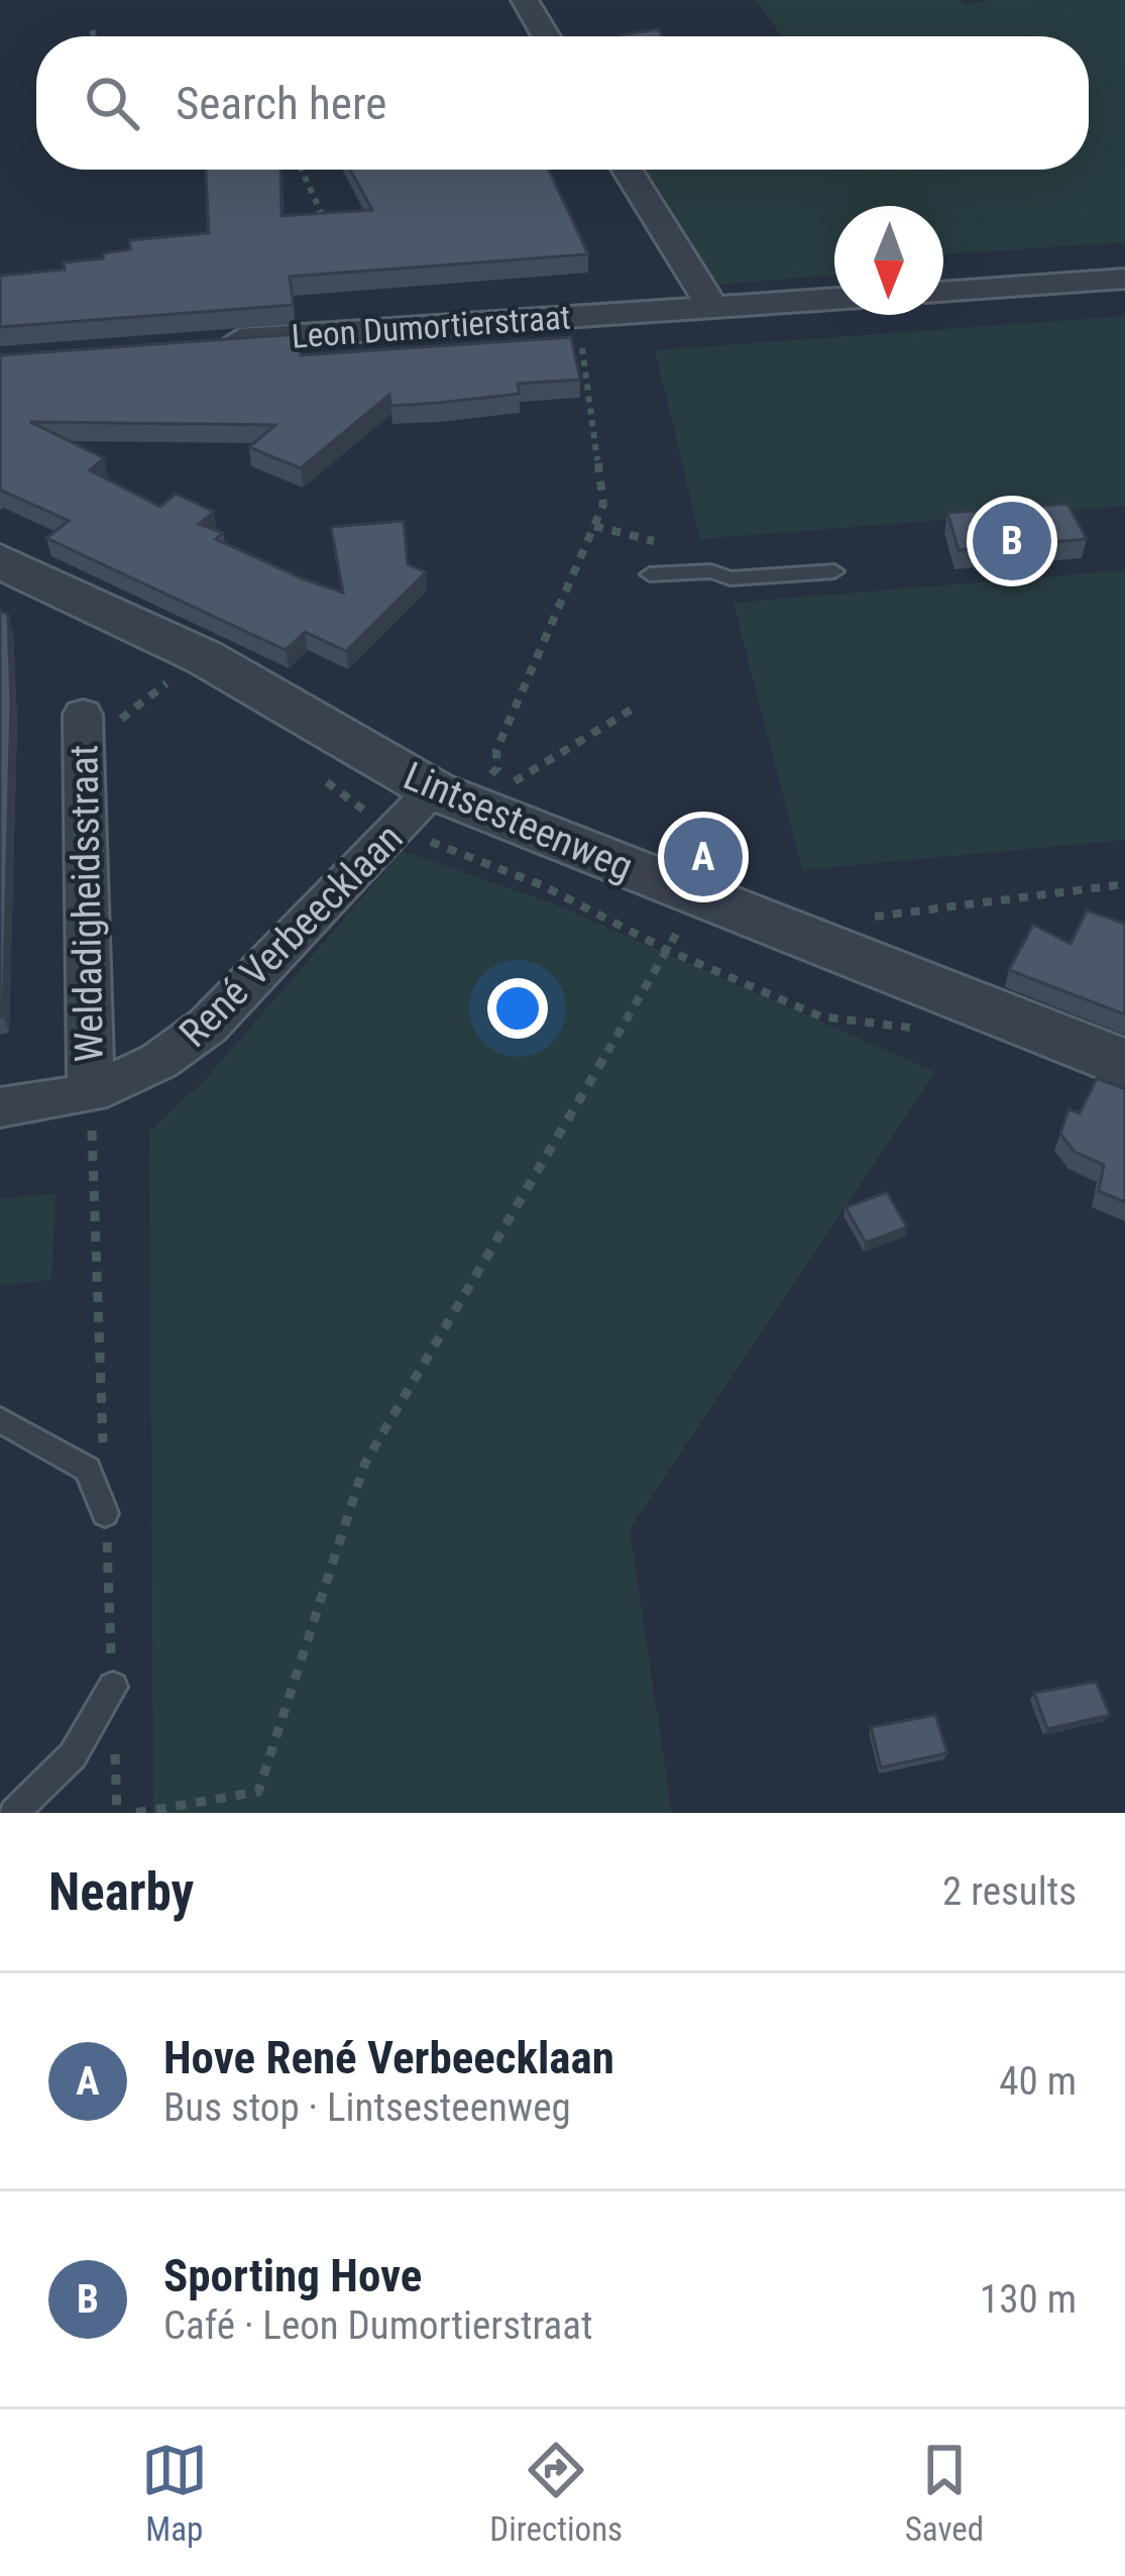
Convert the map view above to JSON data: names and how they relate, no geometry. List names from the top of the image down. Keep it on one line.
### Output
{"streets":{"street":["Leon Dumortierstraat","Lintsesteenweg","Weldadigheidsstraat","René Verbeecklaan"]},"crossings":[["Lintsesteenweg","René Verbeecklaan"],["Weldadigheidsstraat","René Verbeecklaan"]],"north":"bottom","page":{"search":"Search here","pins":["B","A"],"heading":["Nearby","2 results"],"list":[{"mark":"A","name":"Hove René Verbeecklaan","note":"Bus stop · Lintsesteenweg","value":"40 m"},{"mark":"B","name":"Sporting Hove","note":"Café · Leon Dumortierstraat","value":"130 m"}],"nav":["Map","Directions","Saved"]}}
